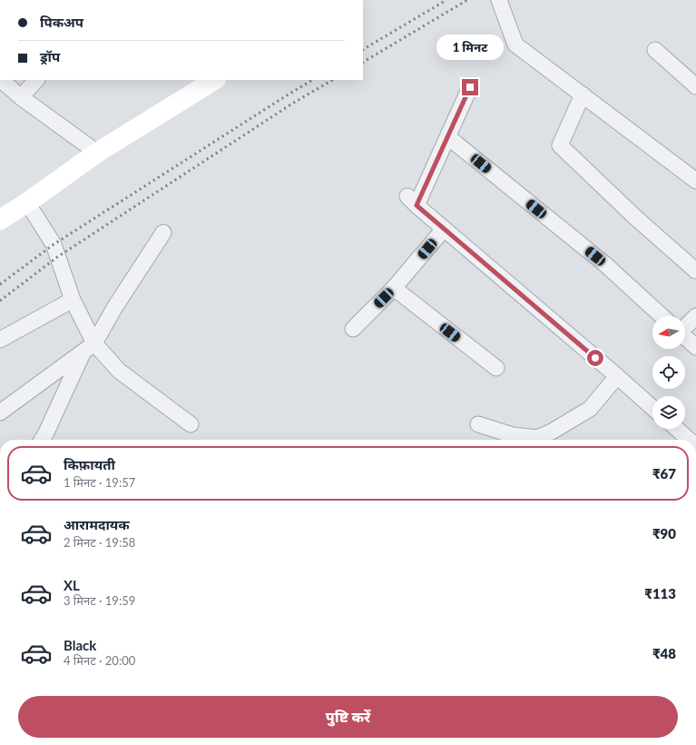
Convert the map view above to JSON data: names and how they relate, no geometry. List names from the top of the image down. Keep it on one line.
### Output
{"north":"left","page":{"banner":["पिकअप","ड्रॉप"],"bubble":"1 मिनट","list":[{"name":"किफ़ायती","note":"1 मिनट · 19:57","value":"₹67"},{"name":"आरामदायक","note":"2 मिनट · 19:58","value":"₹90"},{"name":"XL","note":"3 मिनट · 19:59","value":"₹113"},{"name":"Black","note":"4 मिनट · 20:00","value":"₹48"}],"buttons":"पुष्टि करें"}}
